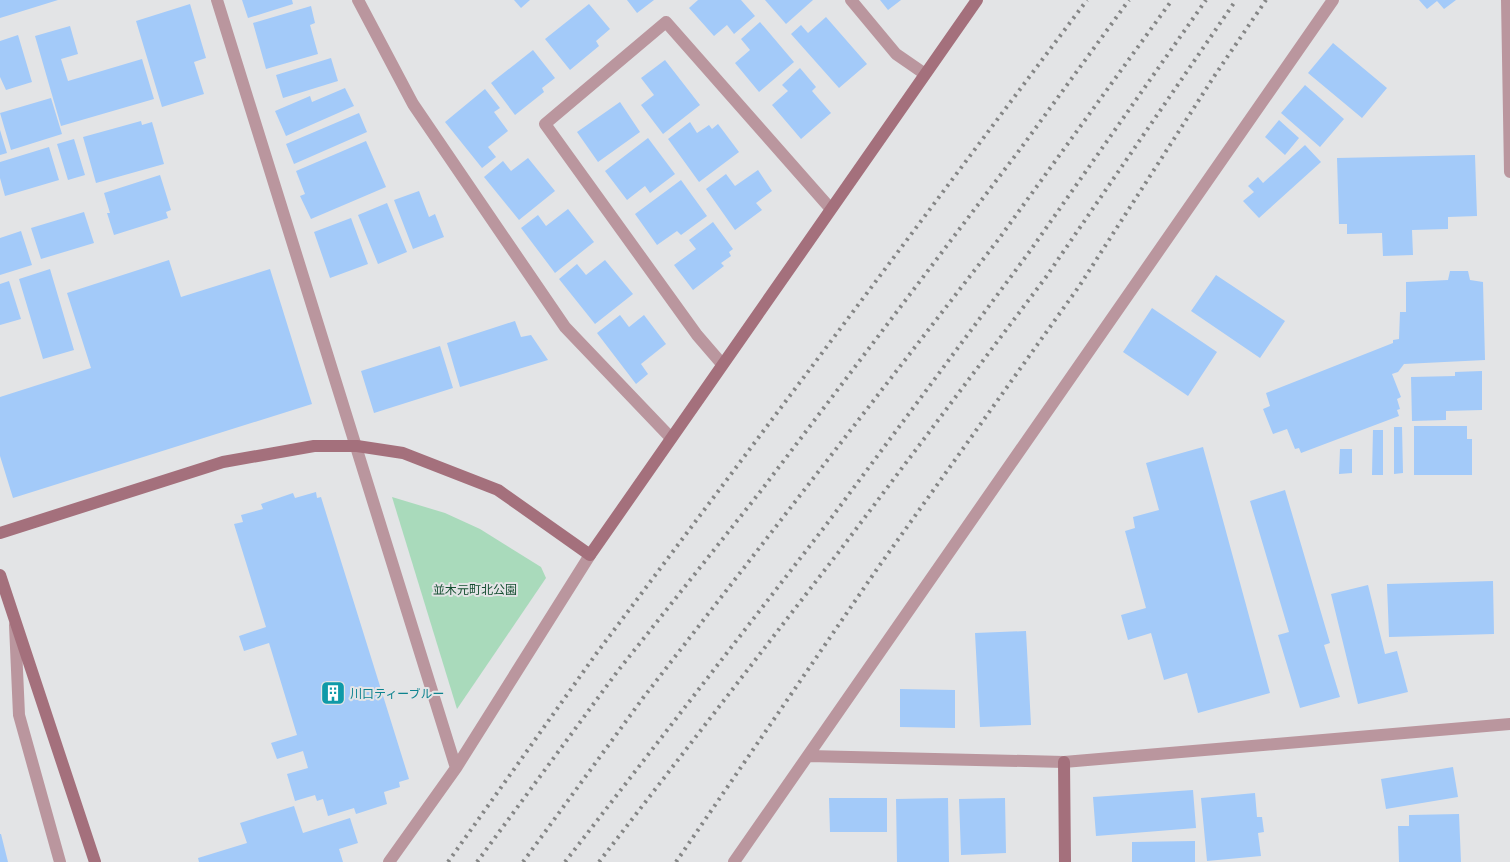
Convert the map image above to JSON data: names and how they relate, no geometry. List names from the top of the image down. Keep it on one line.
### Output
{"parks":["並木元町北公園"],"places":{"building":["川口ティーブルー"]}}
